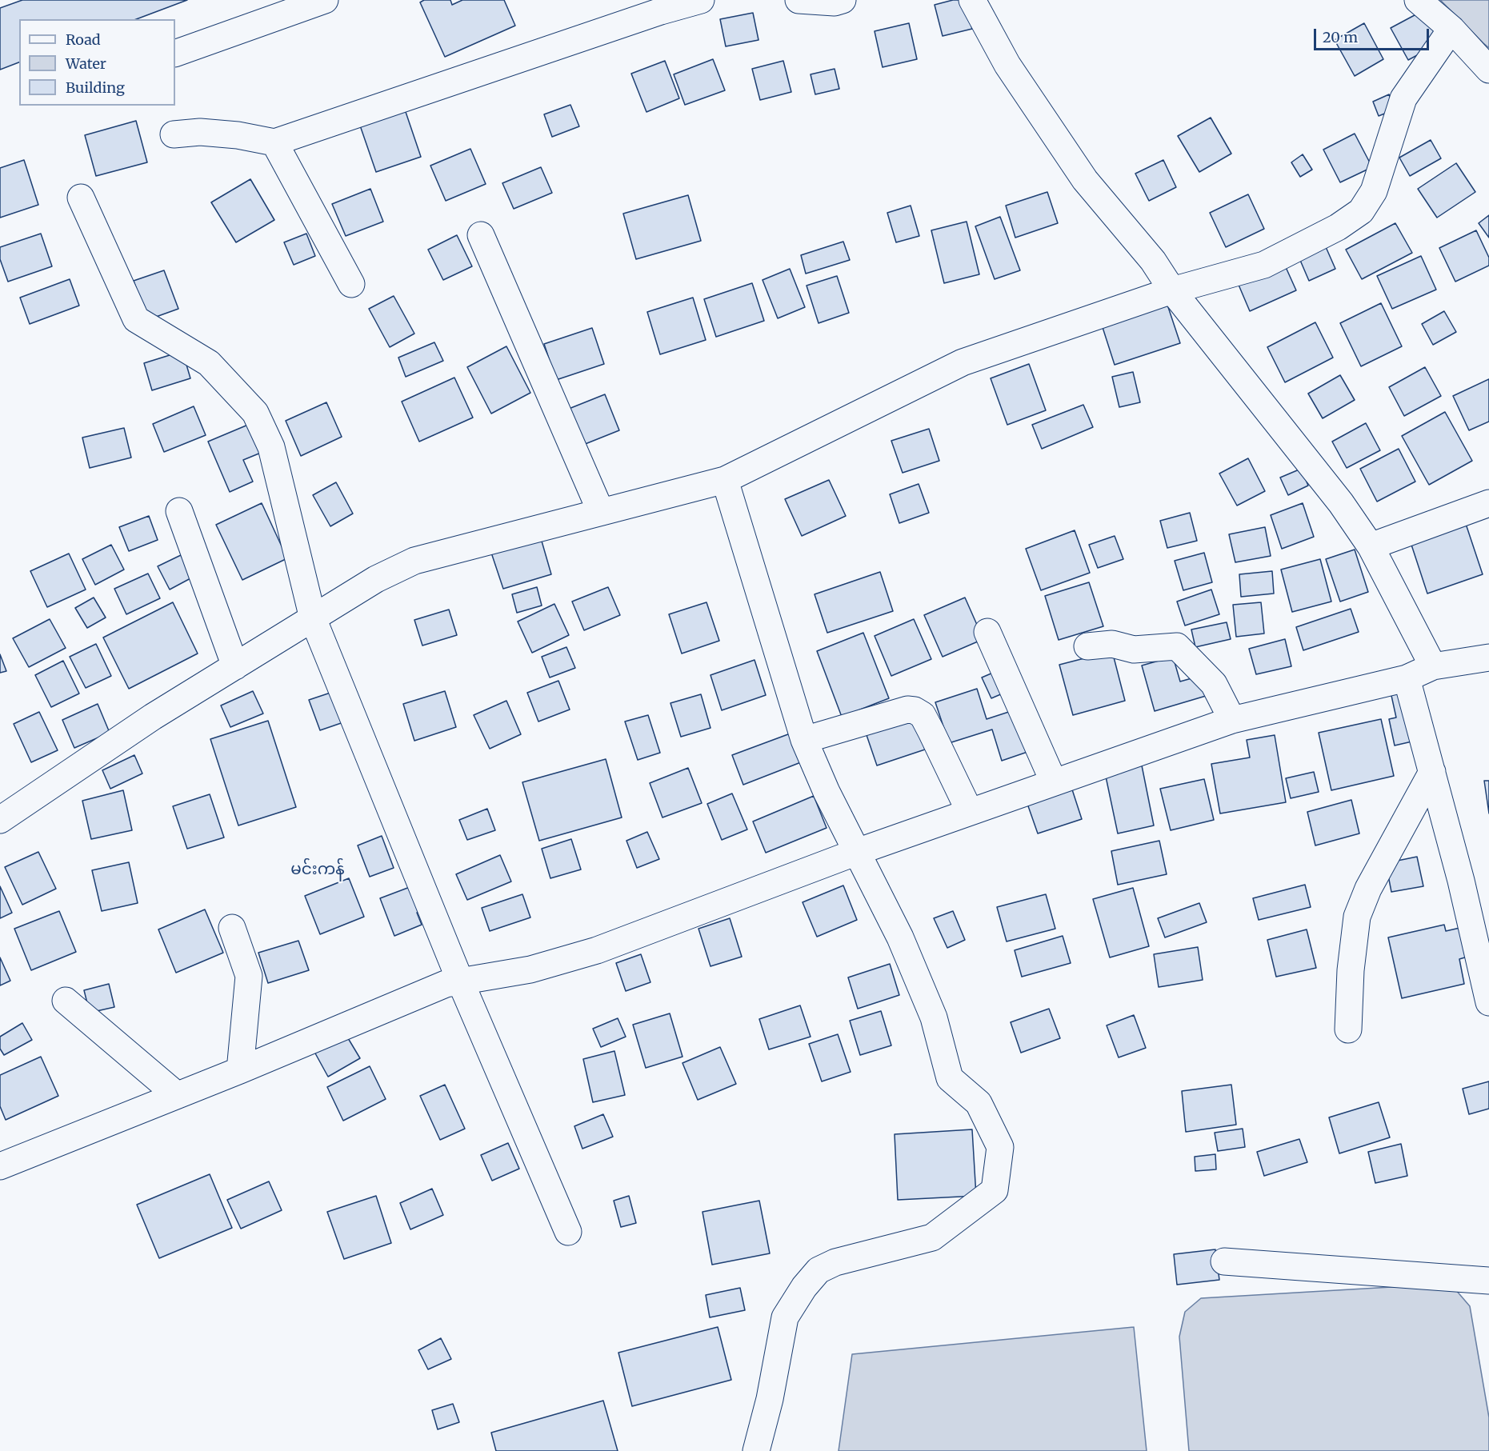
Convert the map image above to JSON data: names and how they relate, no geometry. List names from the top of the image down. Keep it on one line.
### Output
{"districts":["မင်းကန်"],"legend":["Road","Water","Building"],"scale_bar":"20 m"}
